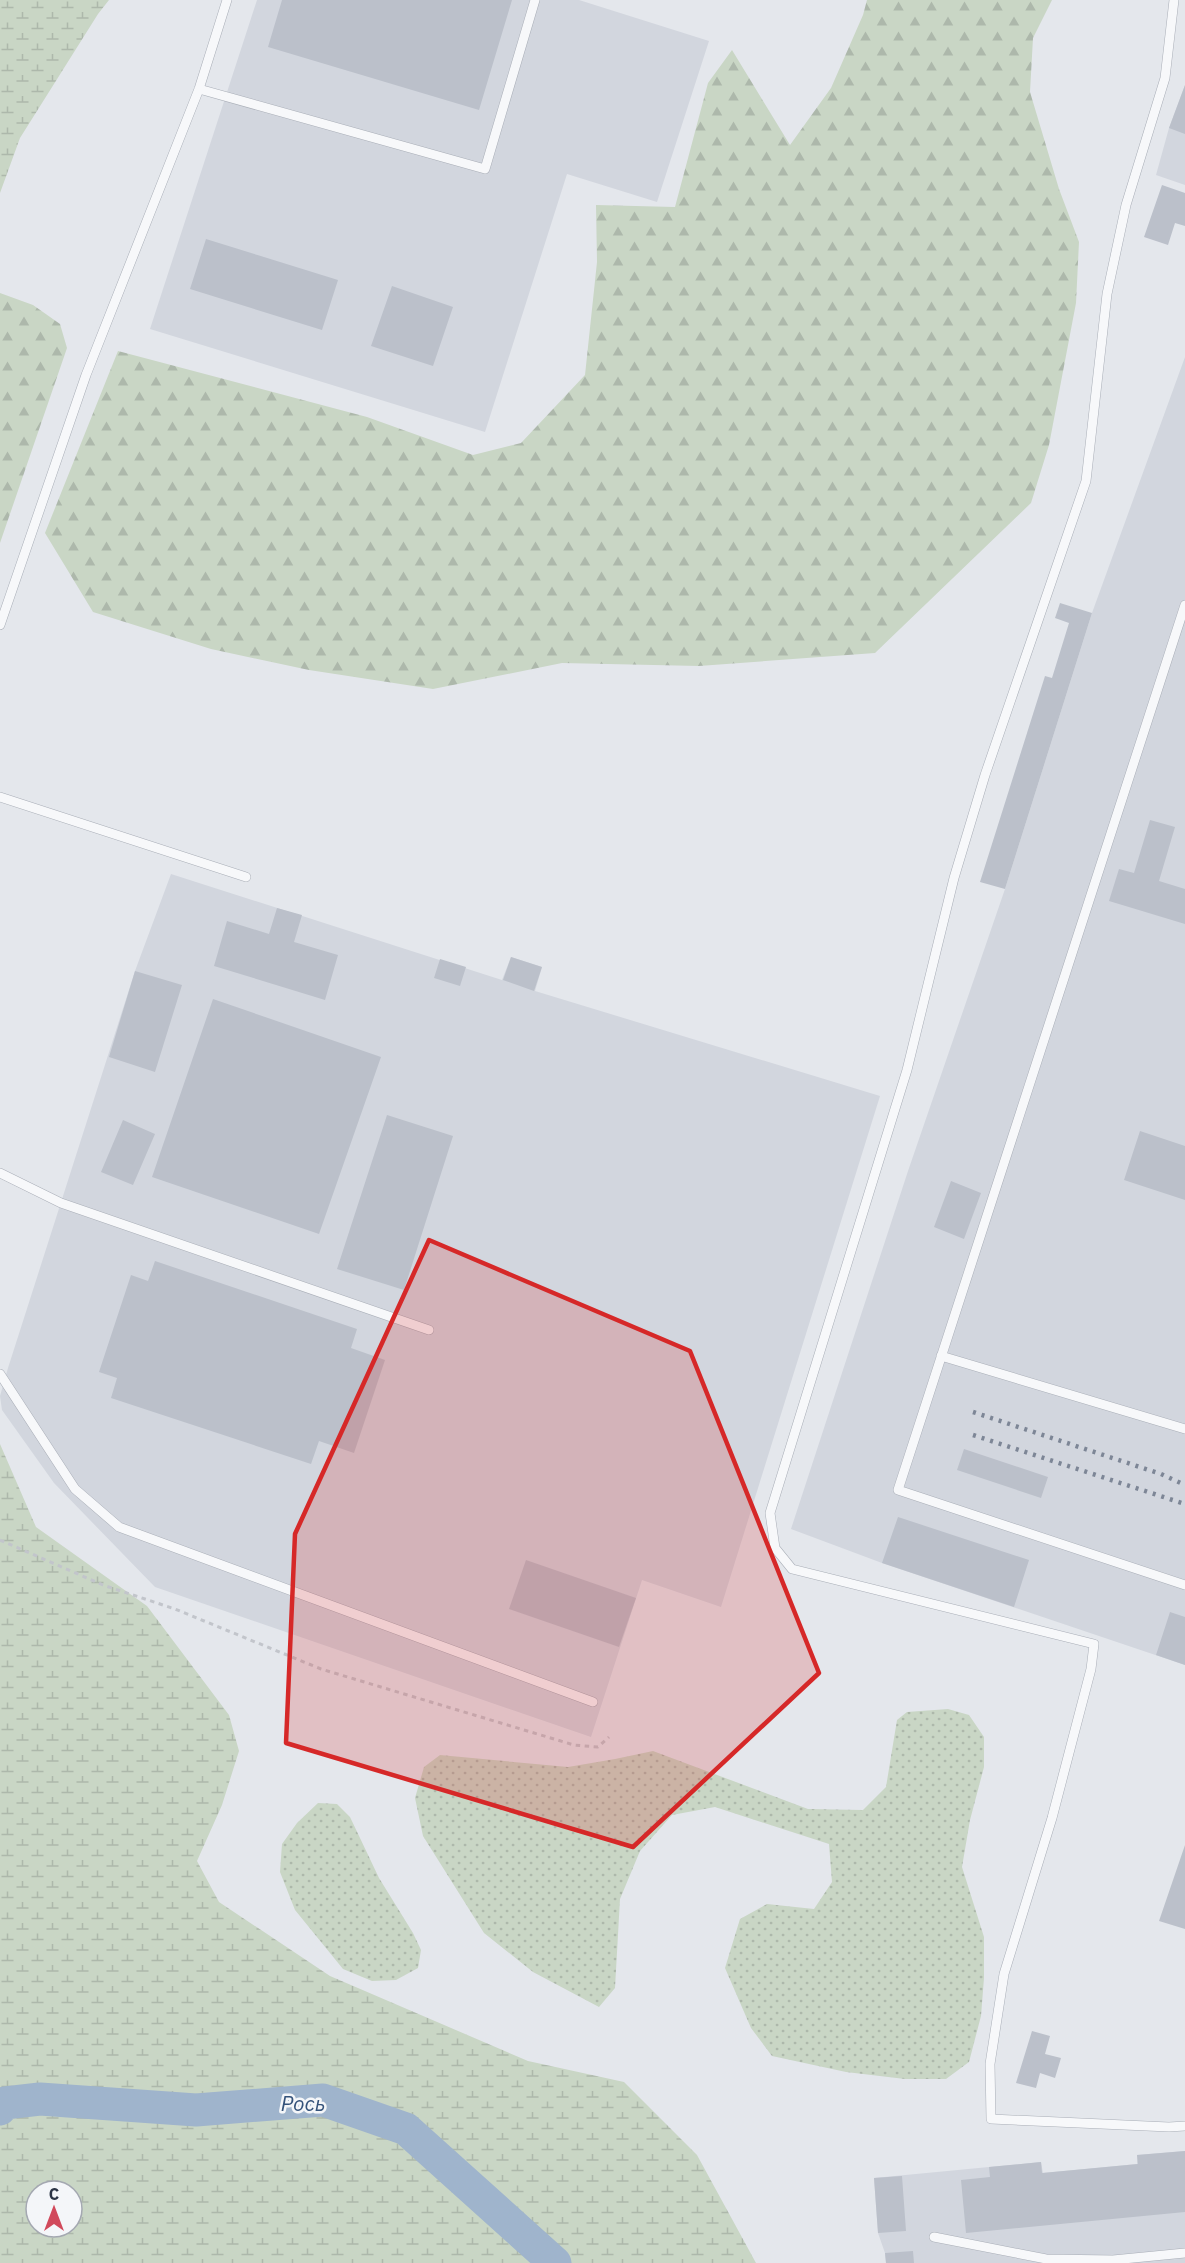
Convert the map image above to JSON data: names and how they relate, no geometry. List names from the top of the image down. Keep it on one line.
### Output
{"water":["Рось"],"north":"top"}
